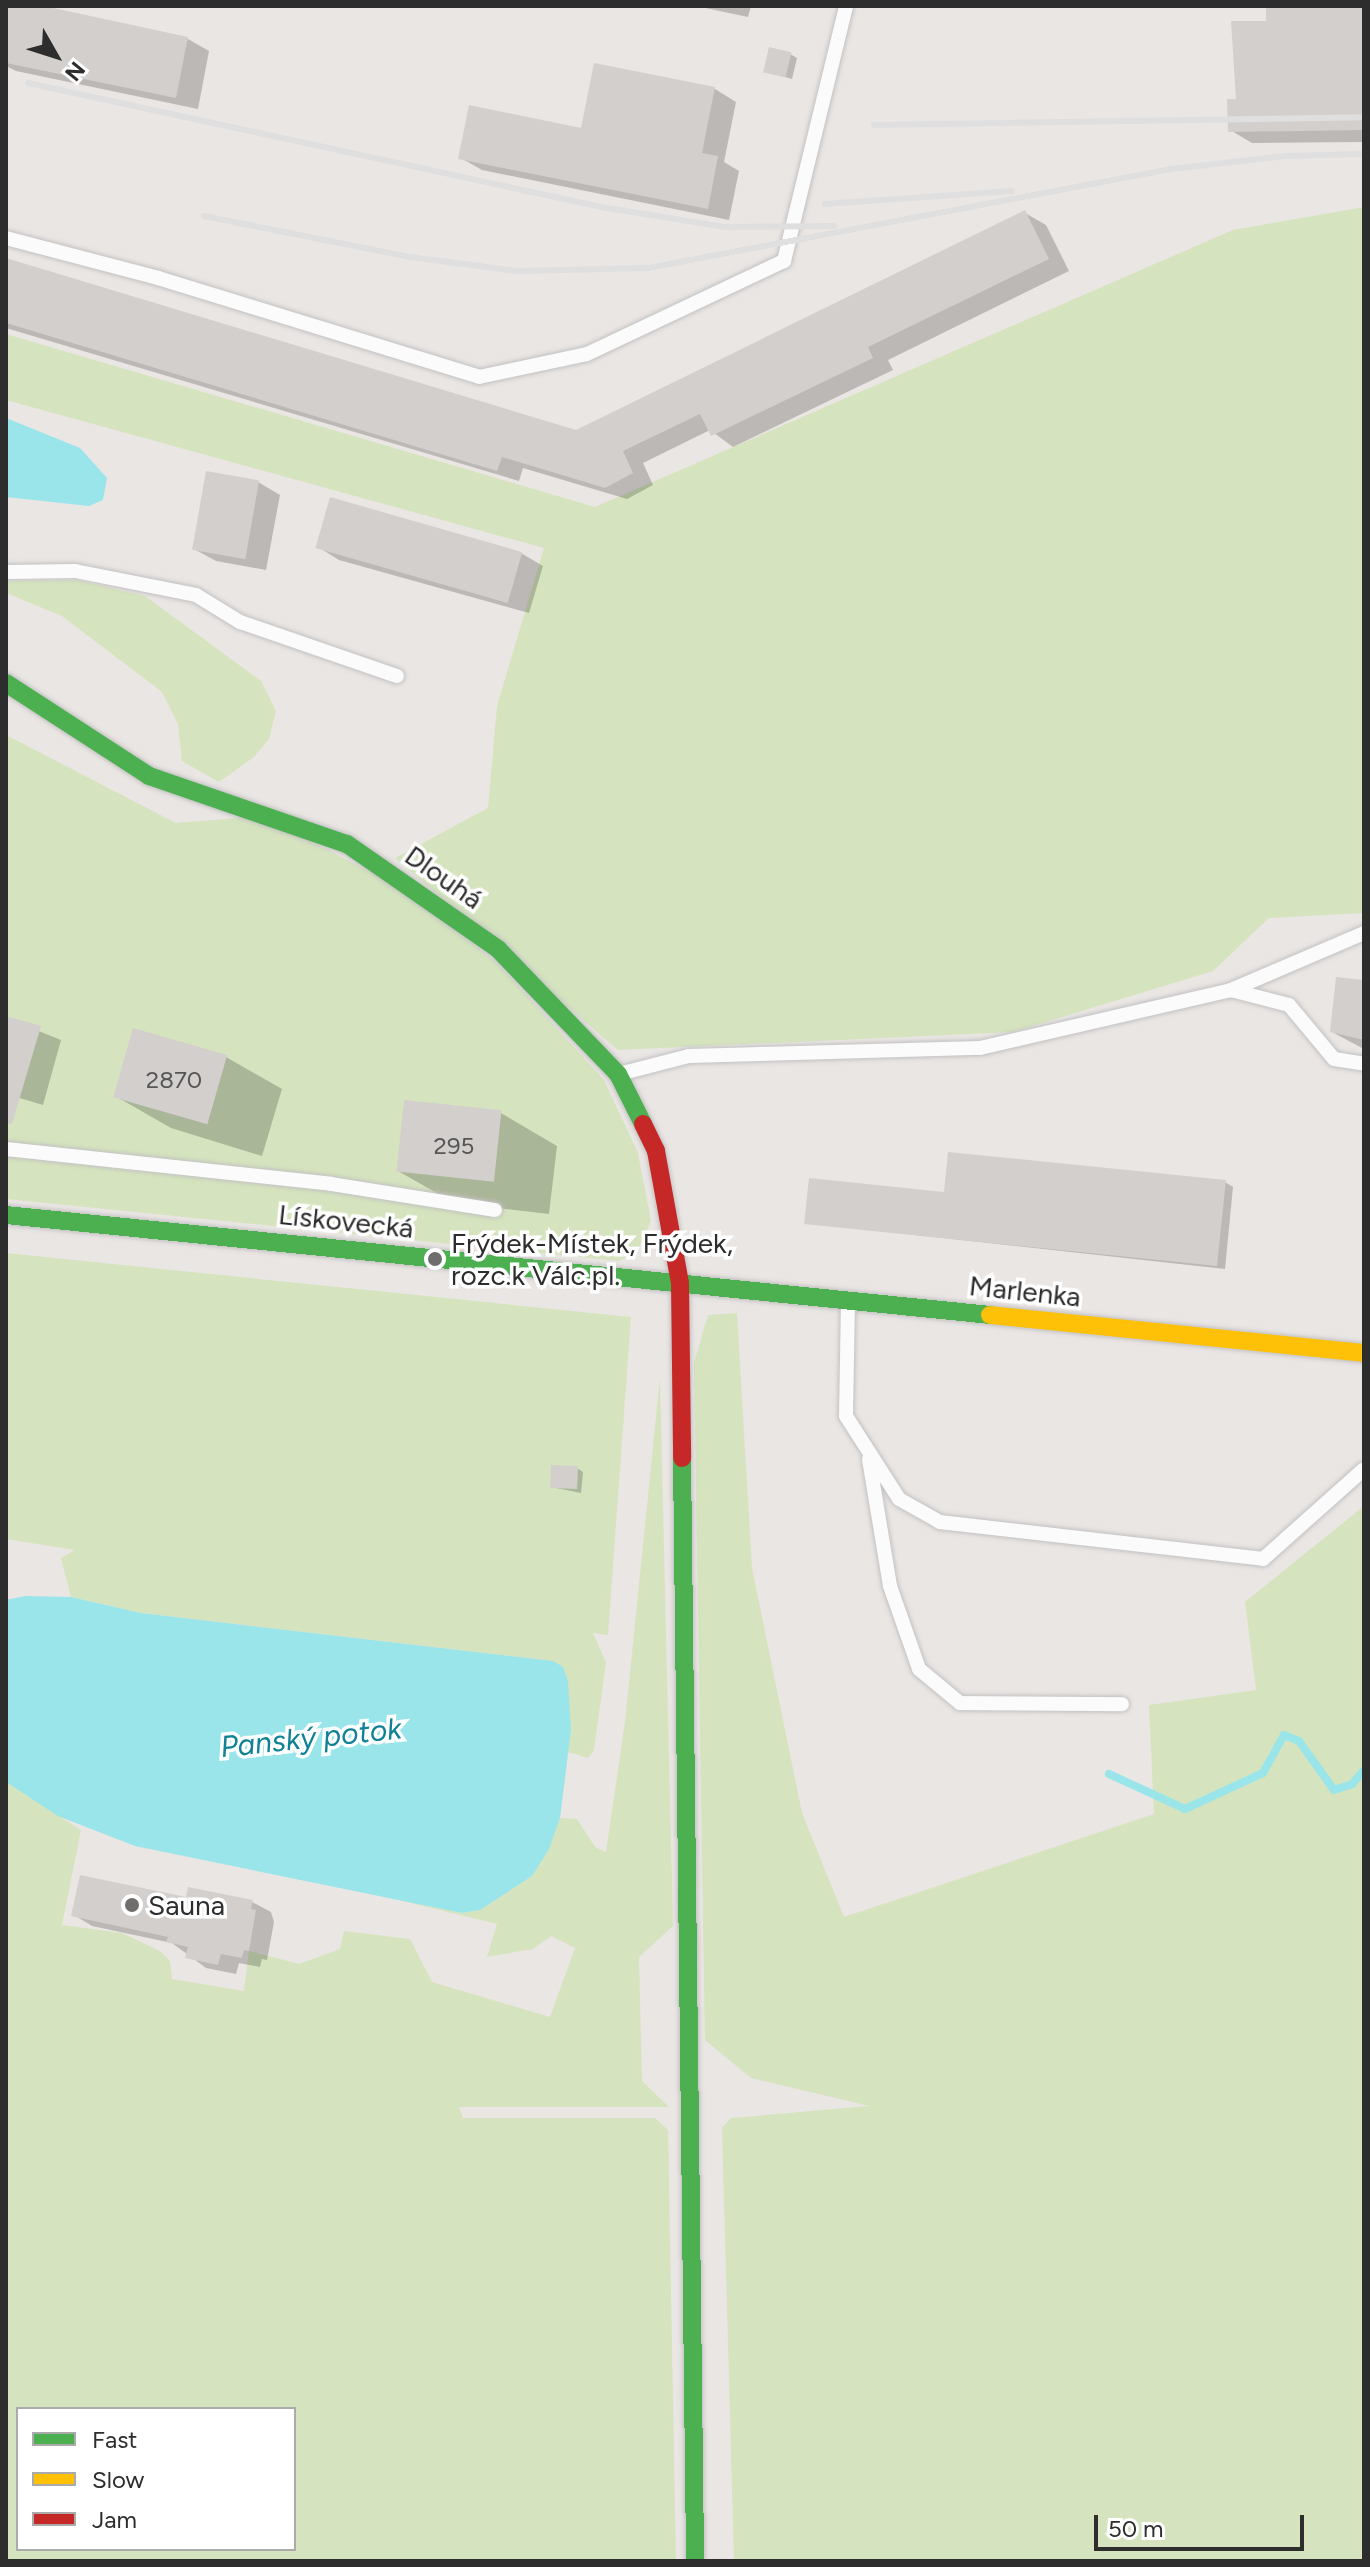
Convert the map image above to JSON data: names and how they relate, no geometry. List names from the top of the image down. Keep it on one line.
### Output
{"streets":{"street":["Dlouhá","Lískovecká","Marlenka"]},"crossings":[["Dlouhá","Lískovecká"],["Dlouhá","Marlenka"],["Lískovecká","Marlenka"]],"water":["Panský potok"],"places":["Frýdek-Místek, Frýdek, rozc.k Válc.pl.","Sauna"],"house_numbers":["2870","295"],"legend":["Fast","Slow","Jam"],"scale_bar":"50 m","north":"bottom right"}
